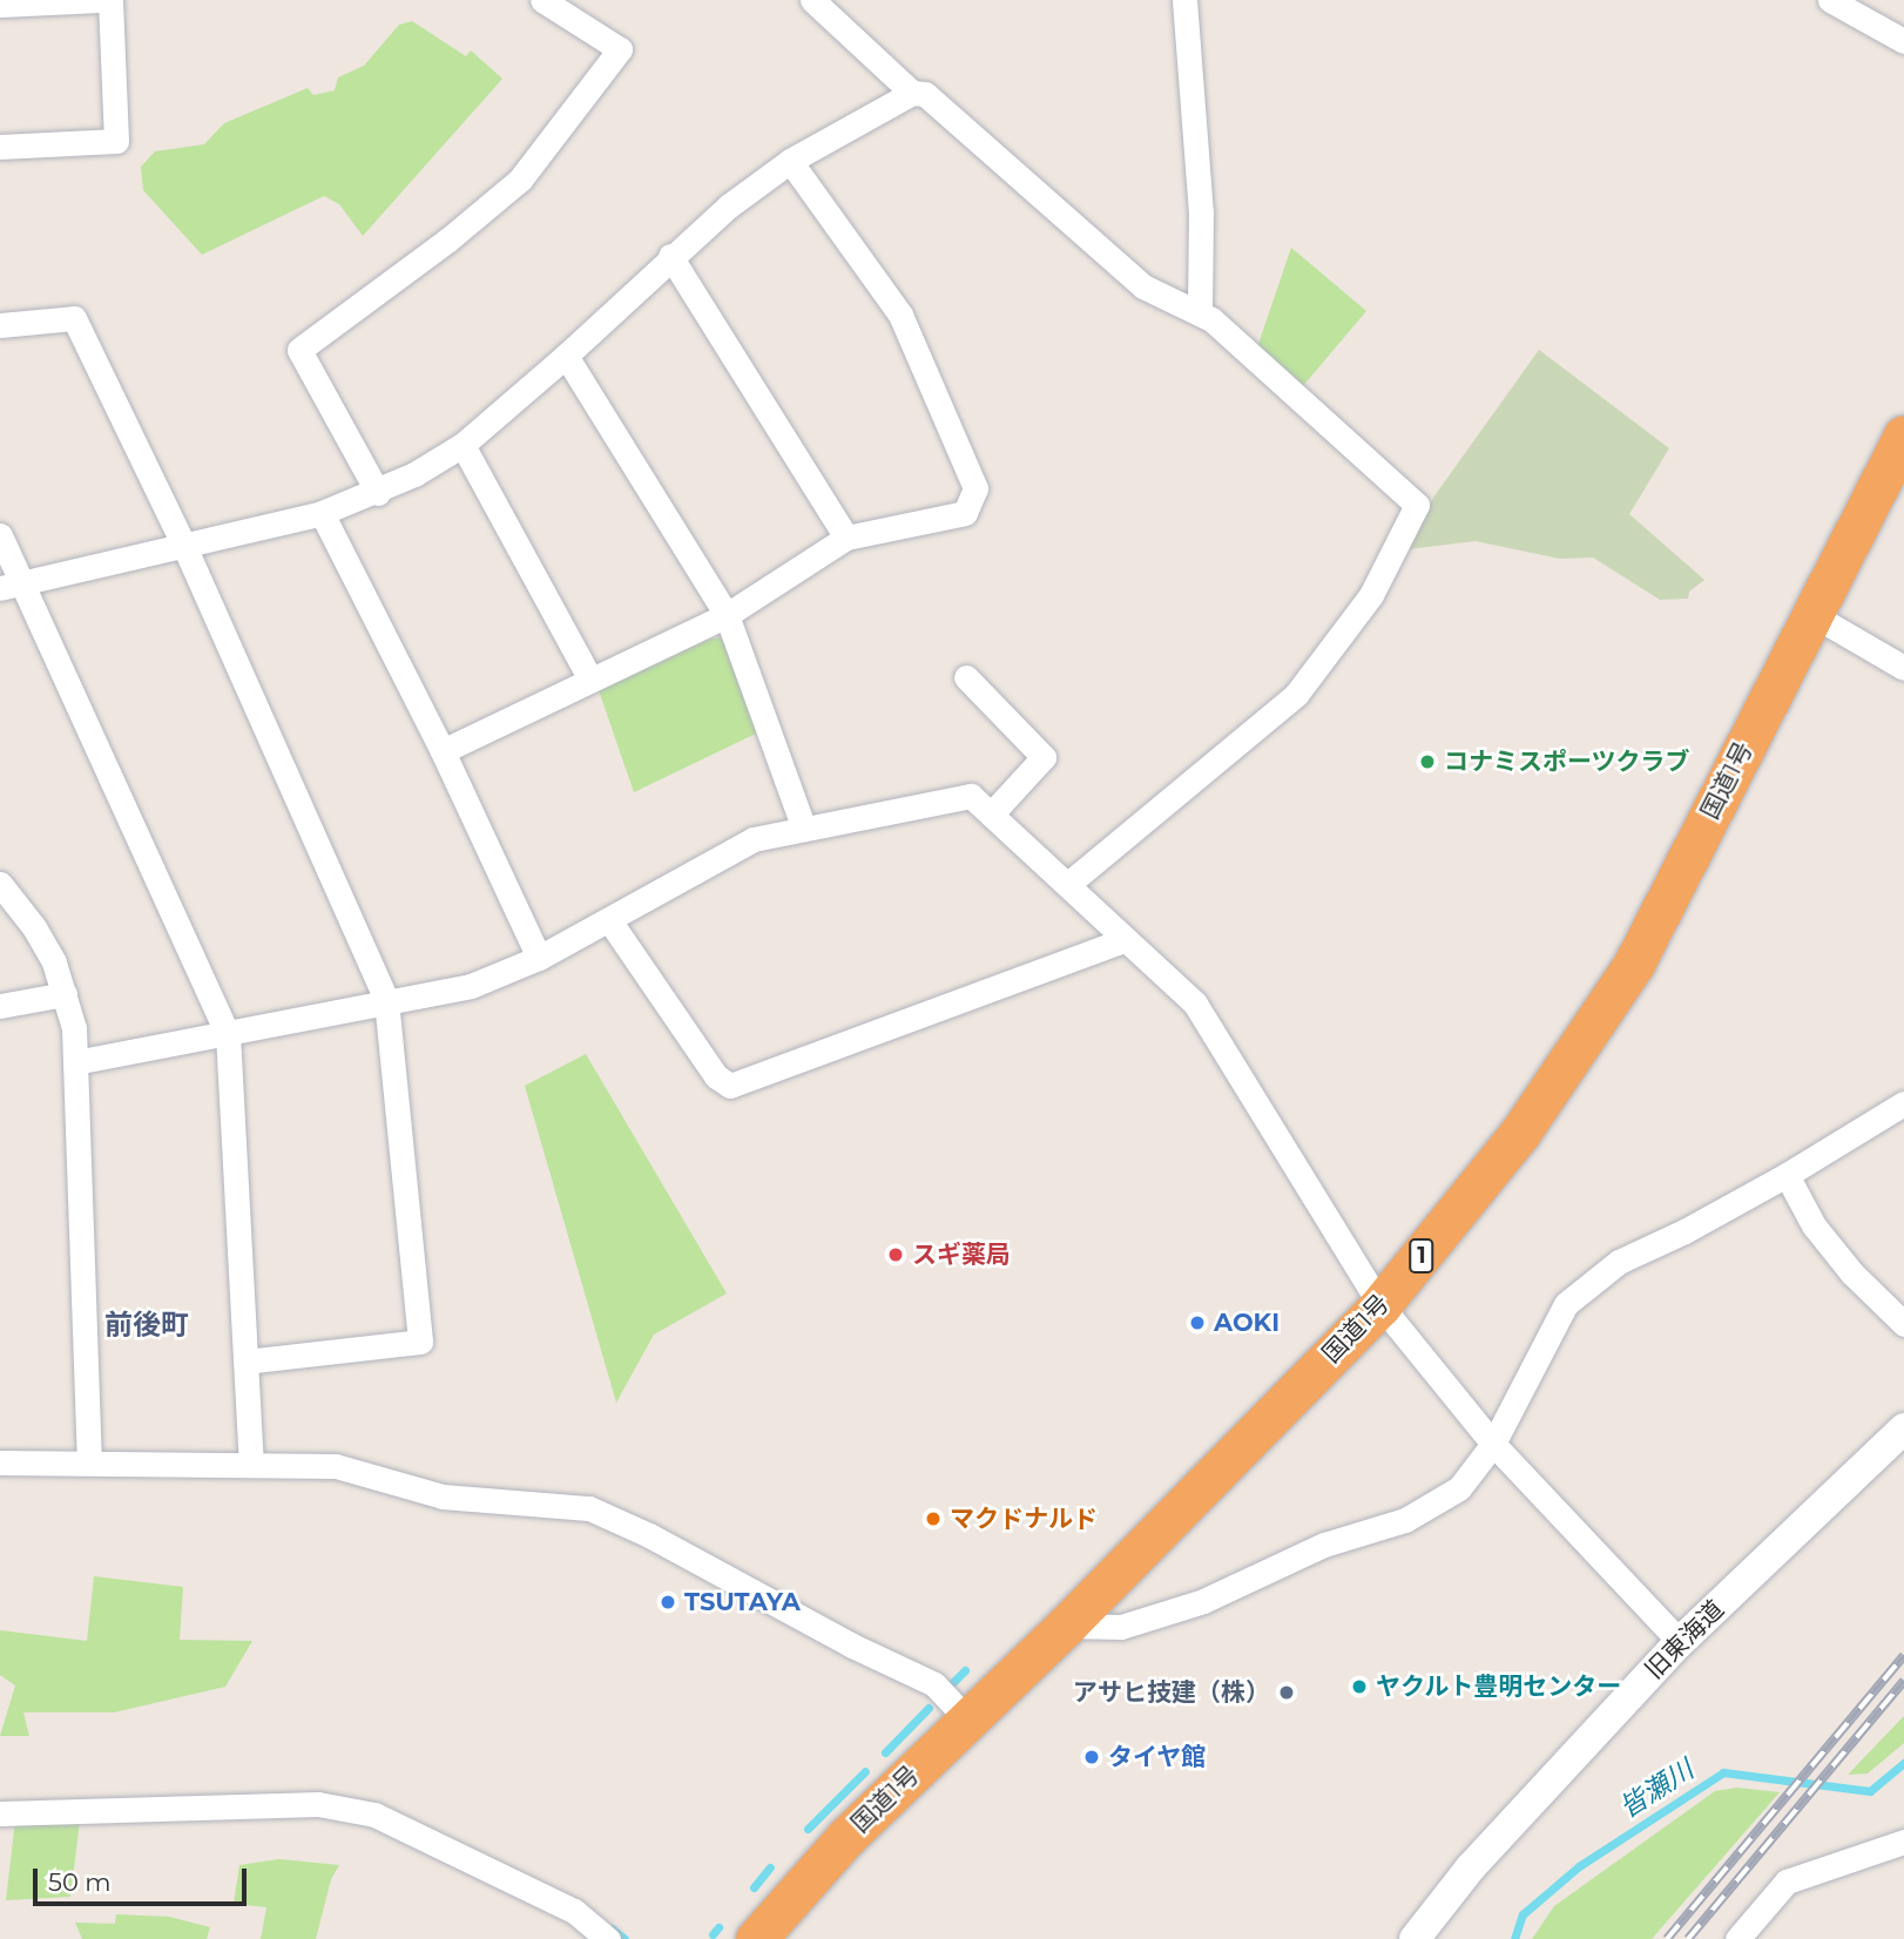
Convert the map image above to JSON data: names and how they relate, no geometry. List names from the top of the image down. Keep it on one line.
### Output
{"streets":{"highway":["国道1号","1"],"street":["旧東海道"]},"districts":["前後町"],"water":["皆瀬川"],"places":["コナミスポーツクラブ","スギ薬局","AOKI","マクドナルド","TSUTAYA","ヤクルト豊明センター","アサヒ技建（株）","タイヤ館"],"scale_bar":"50 m"}
